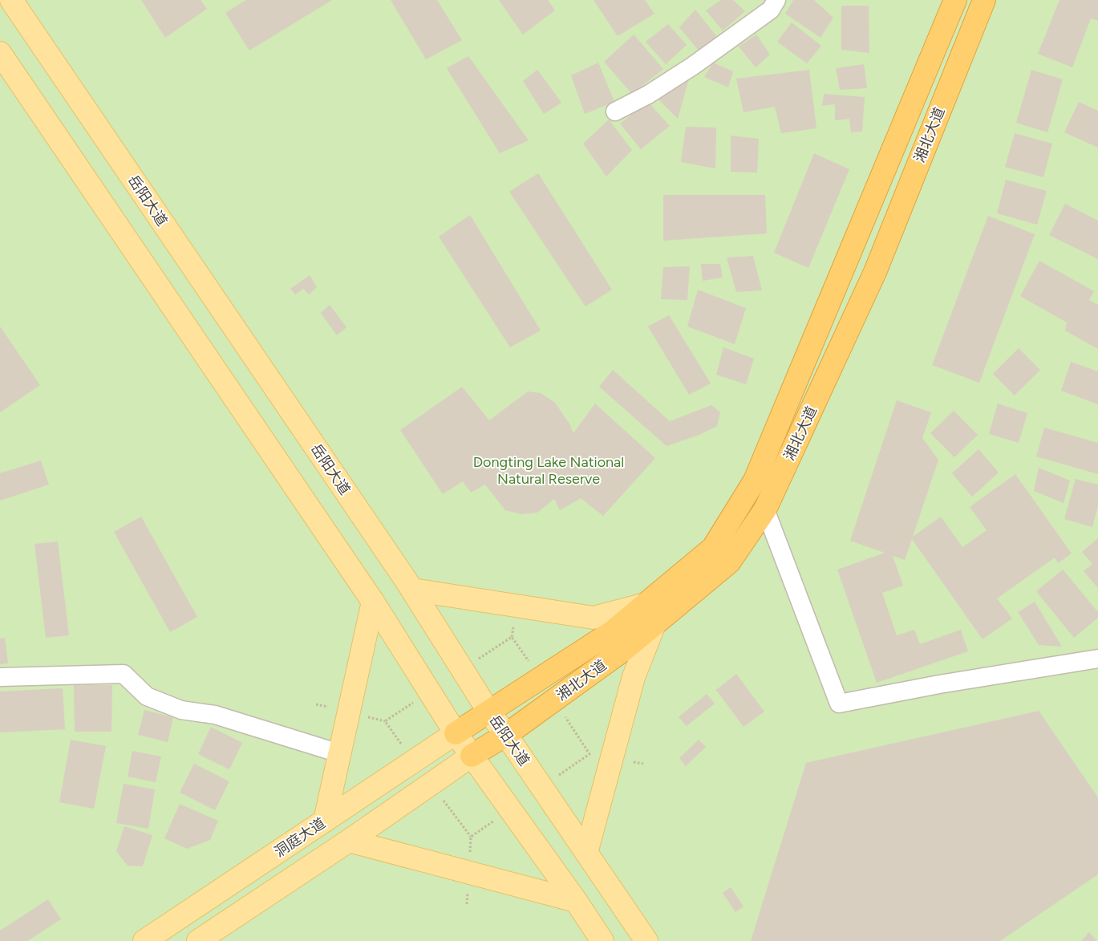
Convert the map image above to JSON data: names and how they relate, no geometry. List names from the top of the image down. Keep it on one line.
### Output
{"streets":{"highway":["湘北大道"],"main road":["岳阳大道","洞庭大道"]},"crossings":[["湘北大道","岳阳大道"],["湘北大道","洞庭大道"]],"parks":["Dongting Lake National Natural Reserve"]}
